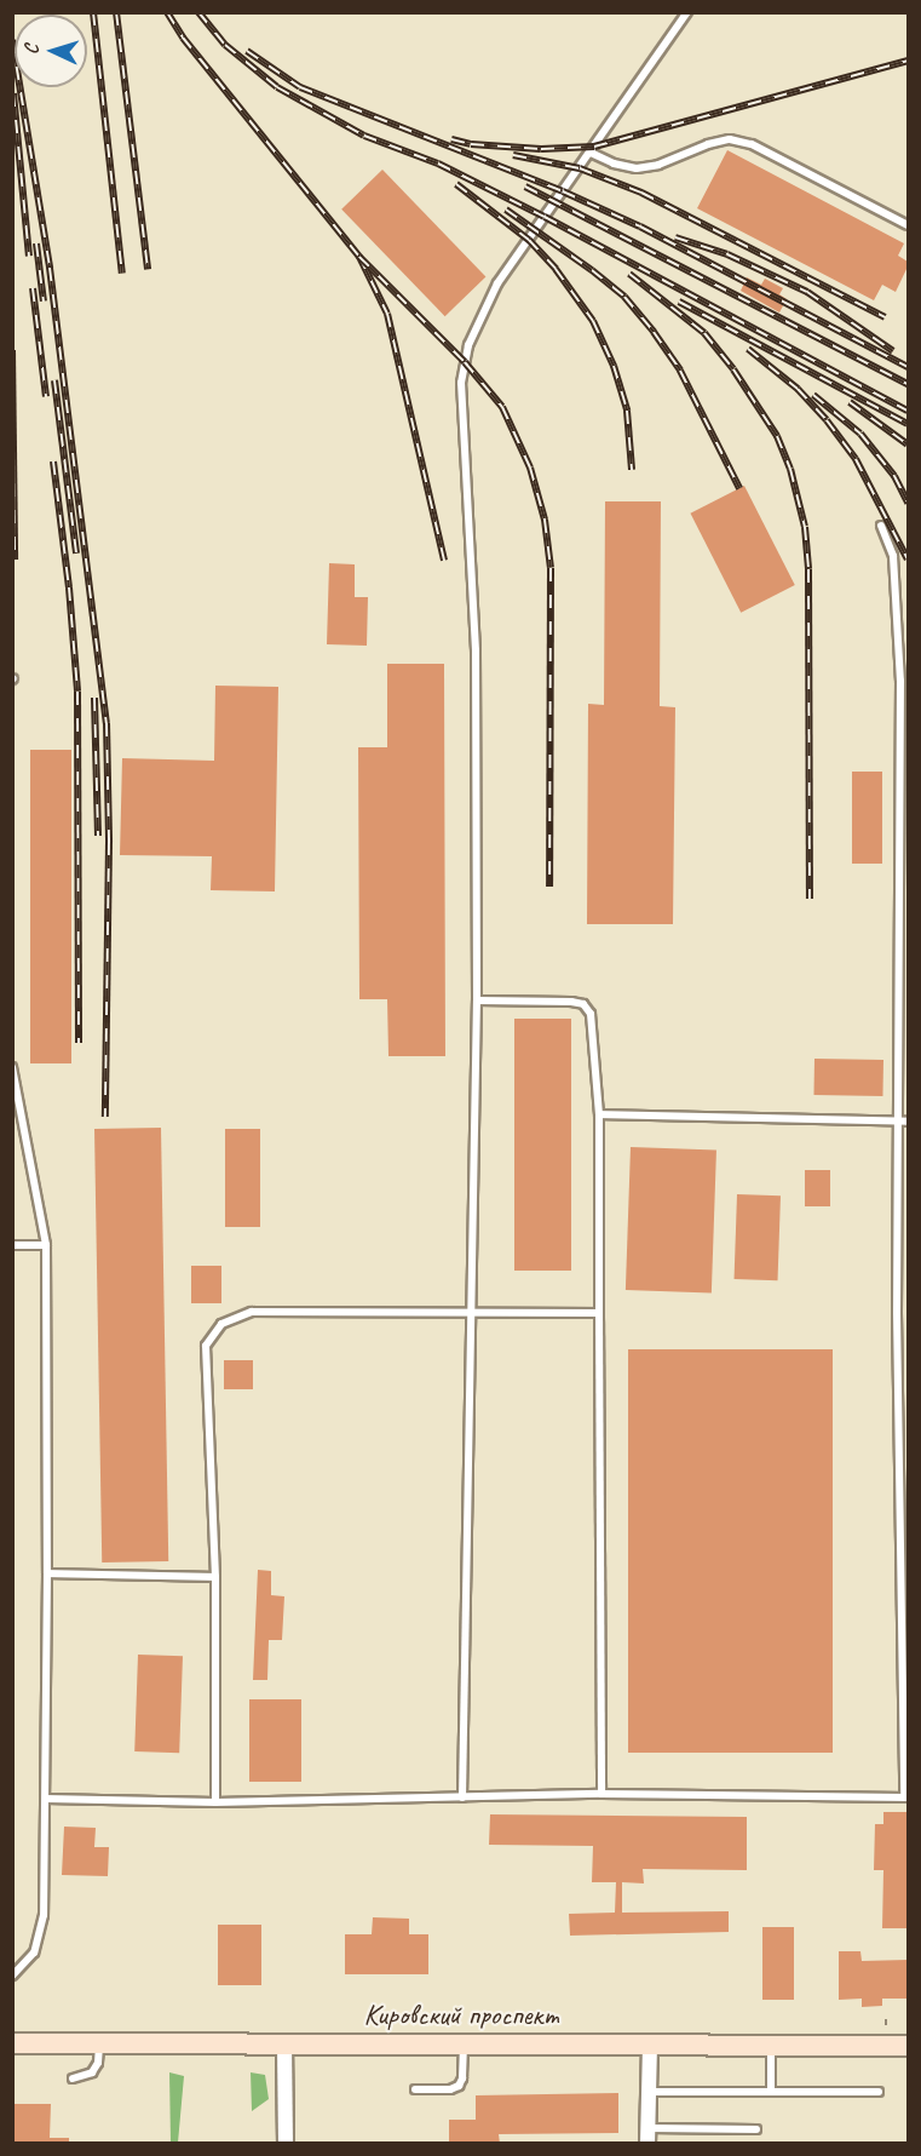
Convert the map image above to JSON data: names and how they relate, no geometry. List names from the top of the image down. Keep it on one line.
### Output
{"streets":{"main road":["Кировский проспект"]},"north":"left"}
